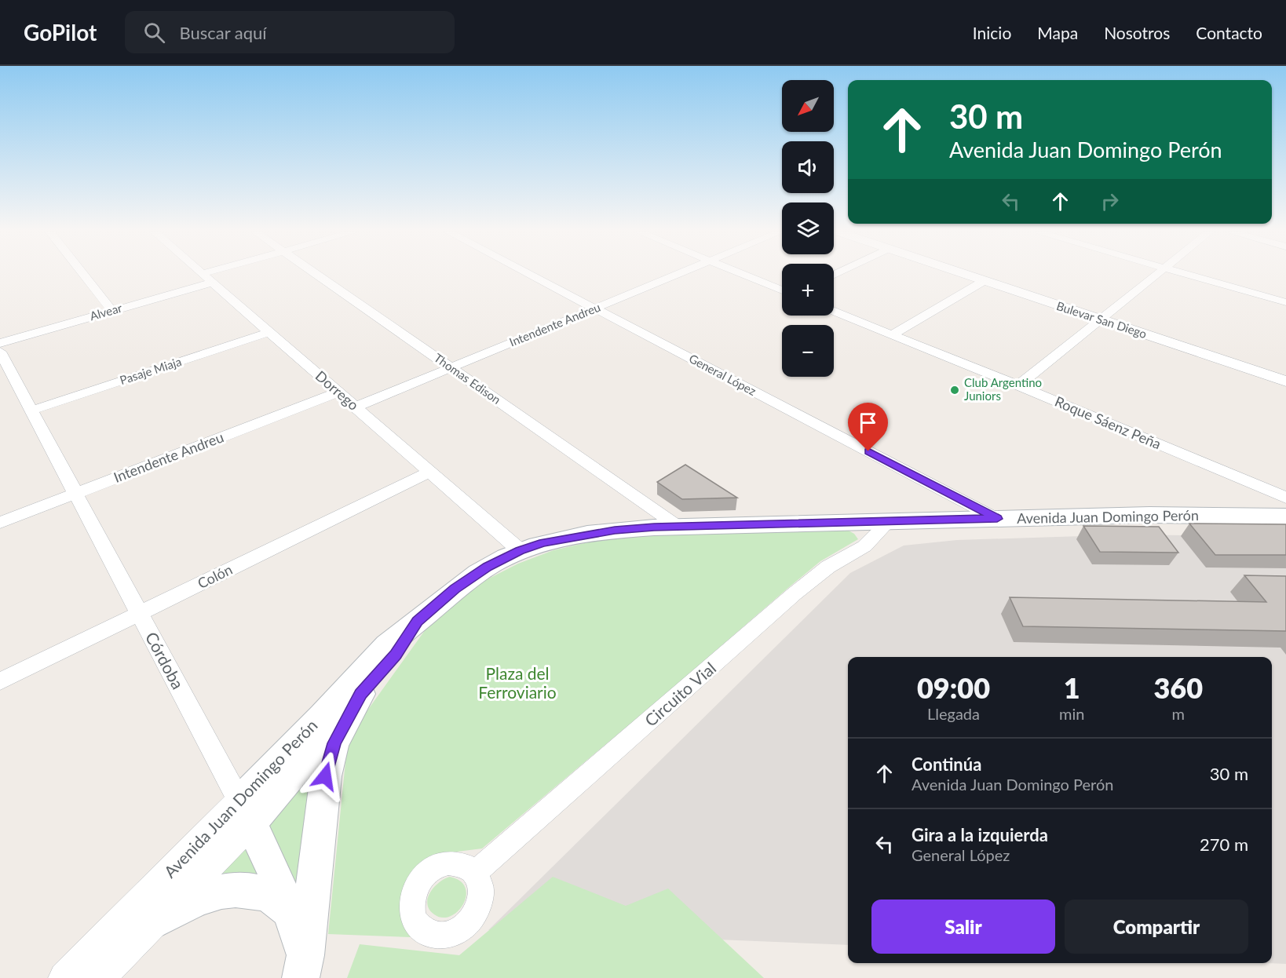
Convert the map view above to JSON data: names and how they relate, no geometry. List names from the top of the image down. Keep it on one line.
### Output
{"streets":{"main road":["Avenida Juan Domingo Perón","Córdoba"],"street":["Alvear","Bulevar San Diego","Intendente Andreu","Pasaje Miaja","General López","Thomas Edison","Dorrego","Roque Sáenz Peña","Colón","Circuito Vial"]},"crossings":[["Alvear","Dorrego"],["Intendente Andreu","General López"],["Intendente Andreu","Thomas Edison"],["Intendente Andreu","Dorrego"],["Intendente Andreu","Córdoba"],["Pasaje Miaja","Dorrego"],["Pasaje Miaja","Córdoba"],["General López","Avenida Juan Domingo Perón"],["Thomas Edison","Avenida Juan Domingo Perón"],["Dorrego","Avenida Juan Domingo Perón"],["Dorrego","Colón"],["Avenida Juan Domingo Perón","Córdoba"],["Avenida Juan Domingo Perón","Circuito Vial"],["Colón","Córdoba"]],"parks":["Plaza del Ferroviario"],"places":["Club Argentino Juniors"],"north":"bottom left","page":{"header":"GoPilot","search":"Buscar aquí","nav":["Inicio","Mapa","Nosotros","Contacto"],"map_buttons":["+","−"],"turn":["30 m","Avenida Juan Domingo Perón"],"eta":["09:00","Llegada","1","min","360","m"],"list":[{"name":"Continúa","note":"Avenida Juan Domingo Perón","value":"30 m"},{"name":"Gira a la izquierda","note":"General López","value":"270 m"}],"buttons":["Salir","Compartir"]}}
